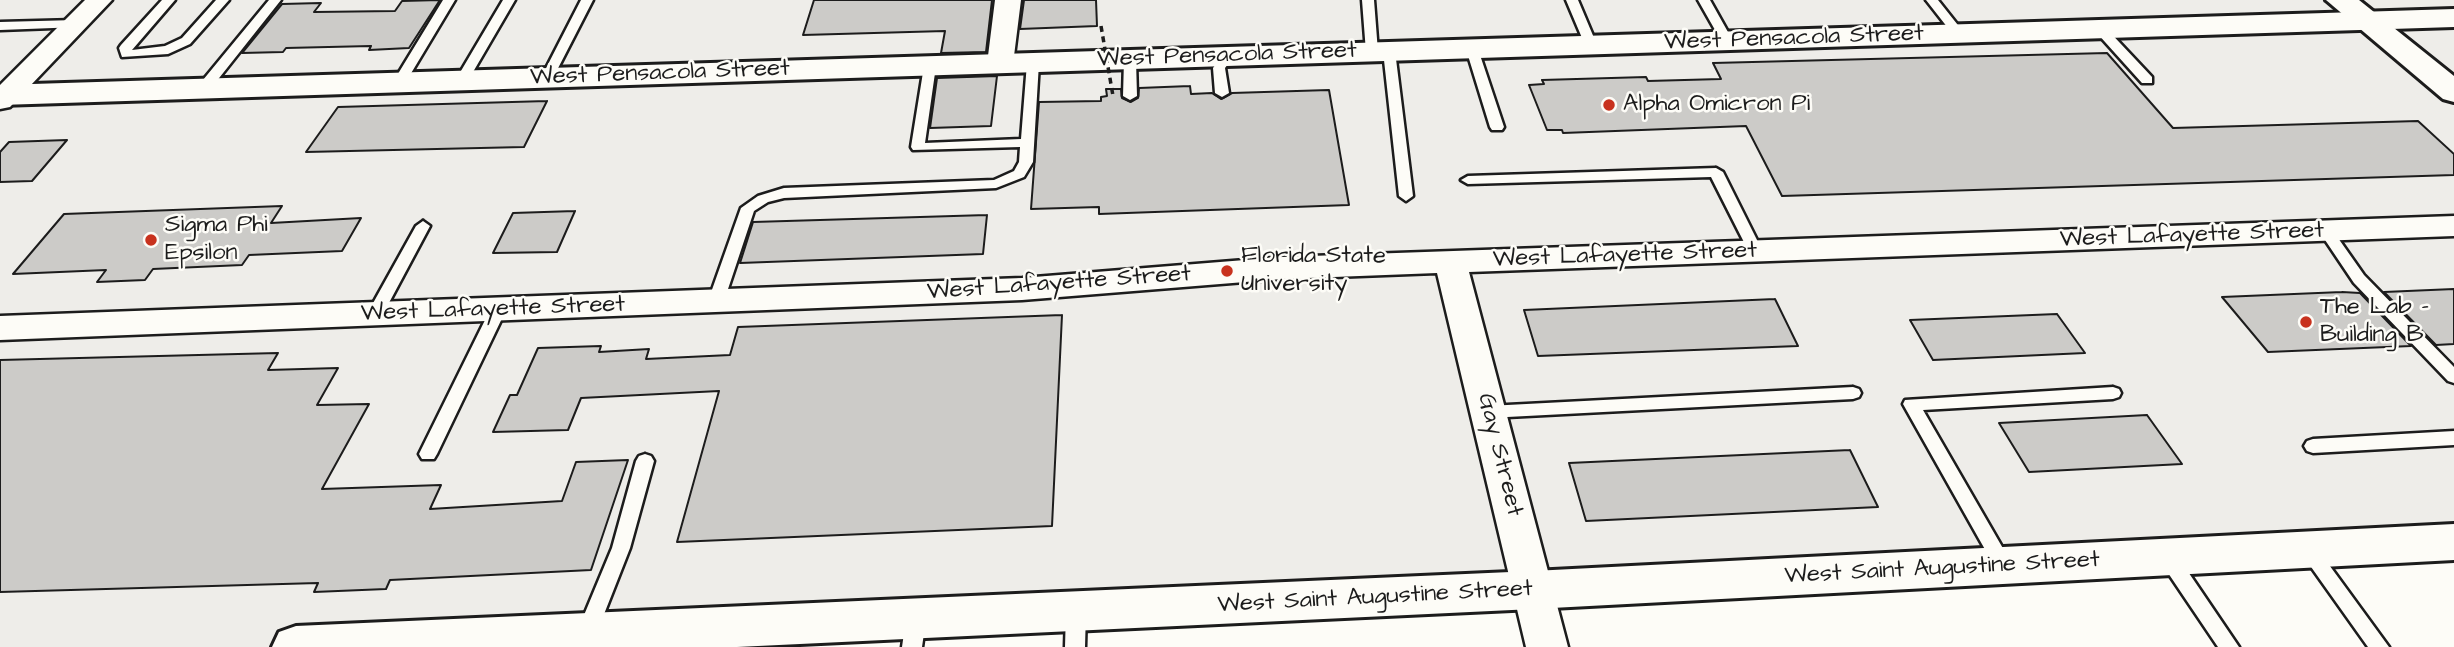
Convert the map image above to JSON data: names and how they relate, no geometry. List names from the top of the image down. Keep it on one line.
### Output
{"streets":{"main road":["West Pensacola Street","West Saint Augustine Street"],"street":["West Lafayette Street","Gay Street"]},"crossings":[["West Lafayette Street","Gay Street"],["Gay Street","West Saint Augustine Street"]],"places":["Alpha Omicron Pi","Sigma Phi Epsilon","Florida State University","The Lab - Building B"]}
